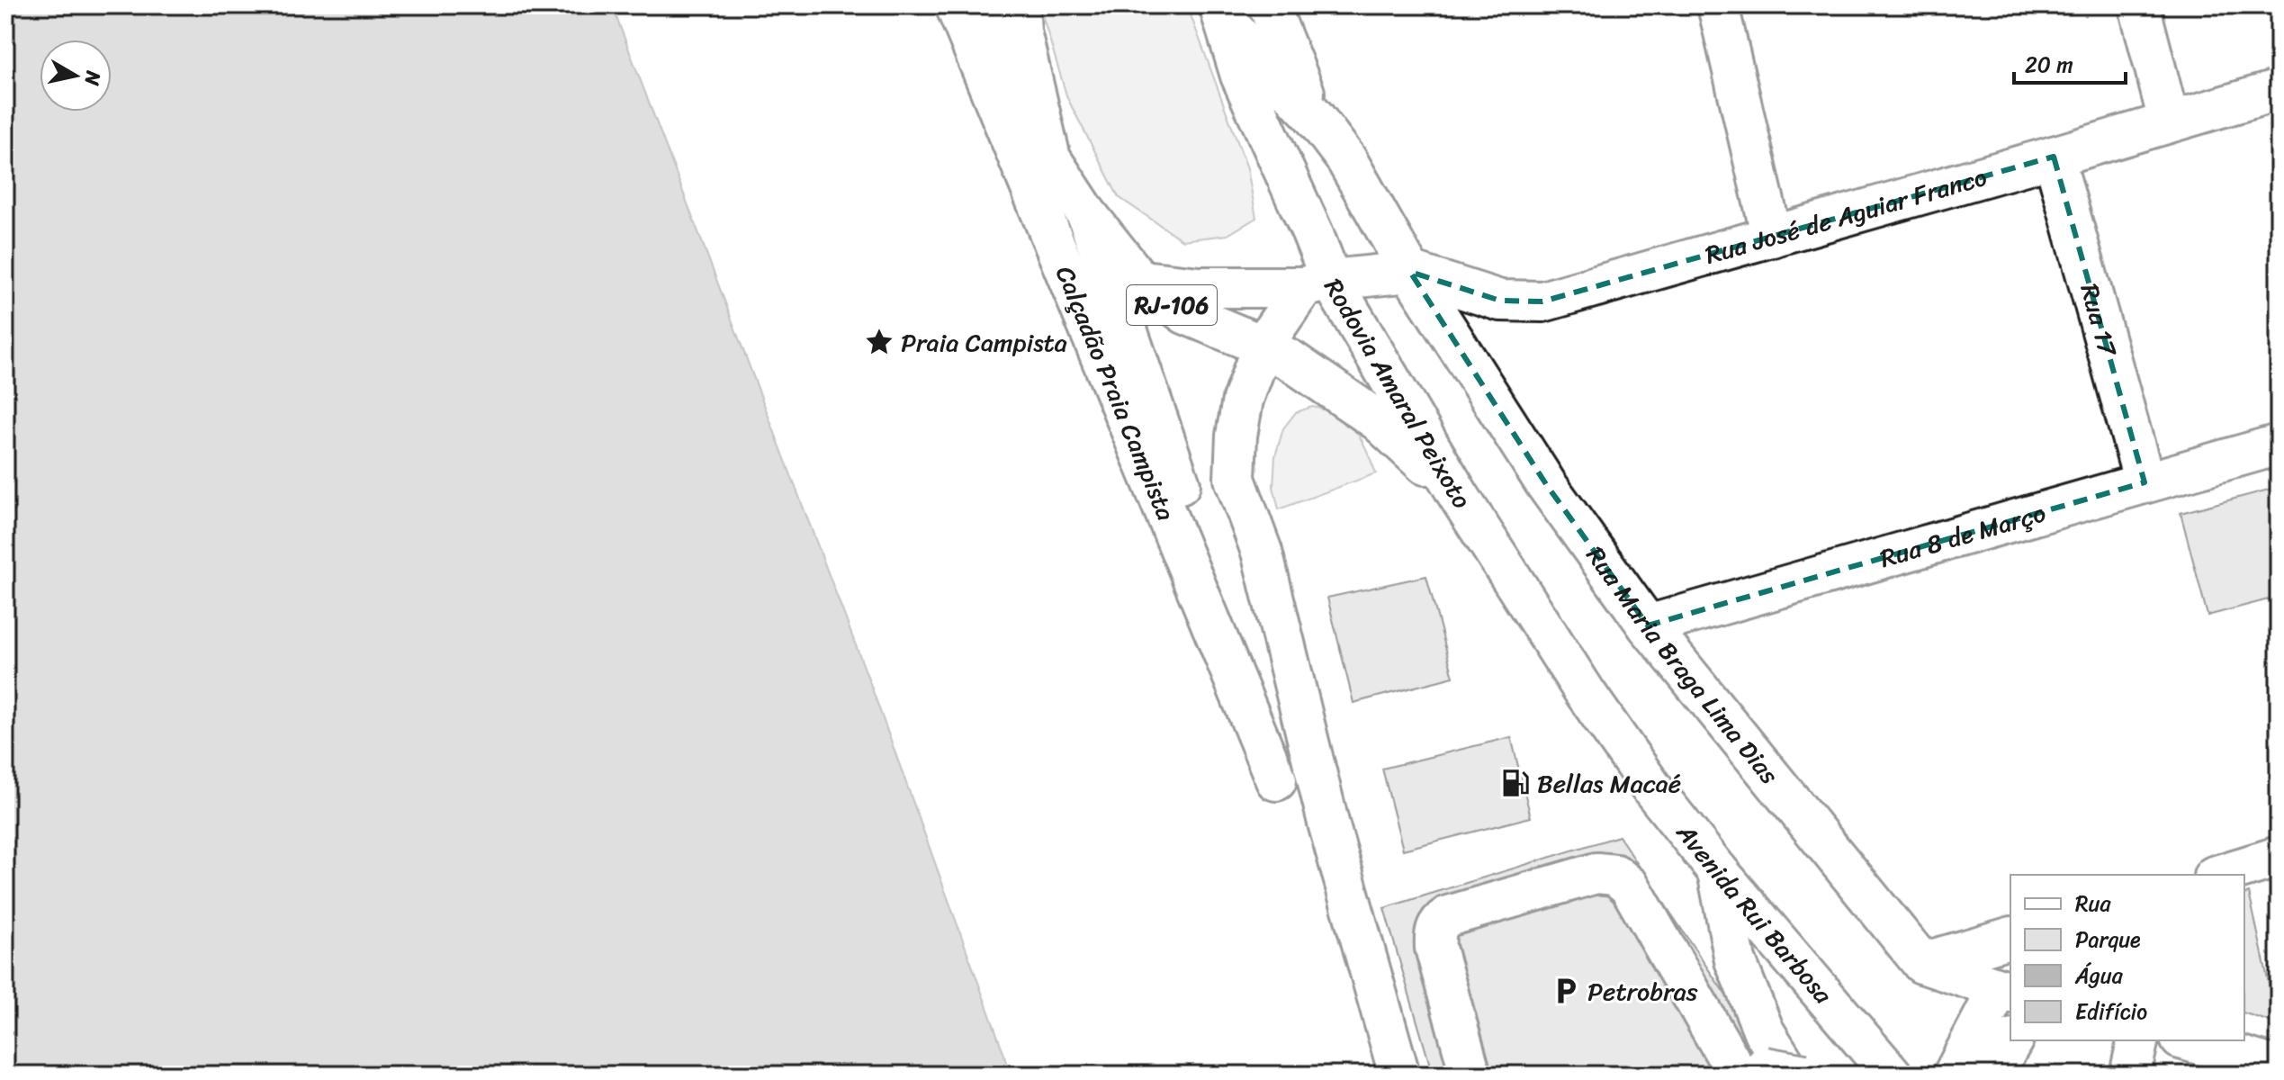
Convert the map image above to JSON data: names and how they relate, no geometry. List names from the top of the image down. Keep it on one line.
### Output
{"streets":{"main road":["Rua José de Aguiar Franco","RJ-106","Rua 17","Rodovia Amaral Peixoto","Calçadão Praia Campista","Rua 8 de Março","Rua Maria Braga Lima Dias","Avenida Rui Barbosa"]},"crossings":[["Rua José de Aguiar Franco","Rua 17"],["Rua José de Aguiar Franco","Rodovia Amaral Peixoto"],["Rua José de Aguiar Franco","Rua Maria Braga Lima Dias"],["Rua 17","Rua 8 de Março"],["Rodovia Amaral Peixoto","Avenida Rui Barbosa"],["Rua 8 de Março","Rua Maria Braga Lima Dias"]],"places":{"place":["Praia Campista"],"fuel station":["Bellas Macaé"],"parking":["Petrobras"]},"legend":["Rua","Parque","Água","Edifício"],"scale_bar":"20 m","north":"right"}
